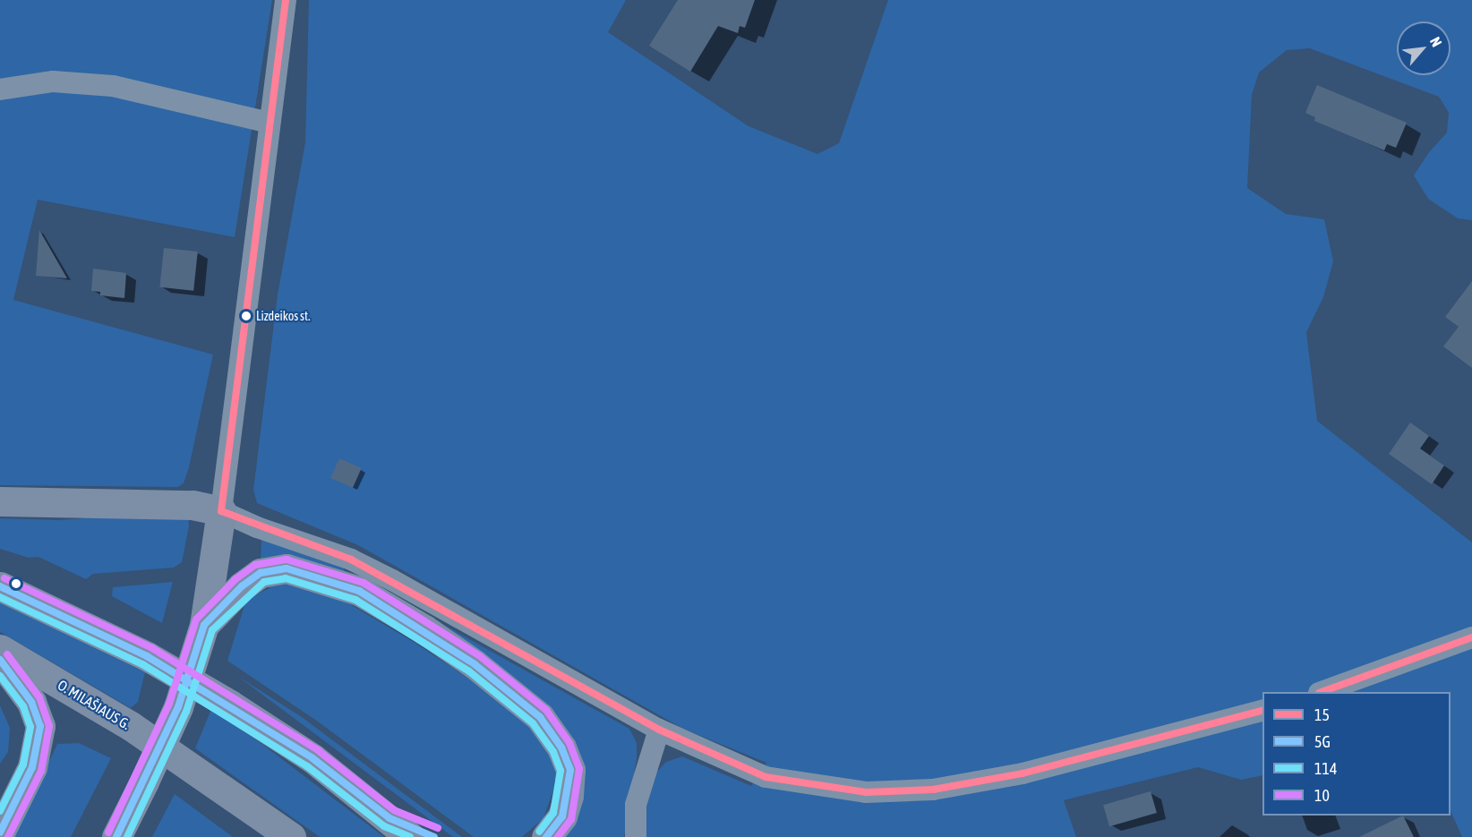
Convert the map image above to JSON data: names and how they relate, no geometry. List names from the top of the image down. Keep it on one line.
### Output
{"streets":{"main road":["O. MILAŠIAUS G."]},"places":["Lizdeikos st."],"lines":["transit line 15","transit line 10","transit line 5G","transit line 114"],"legend":["15","5G","114","10"],"north":"top right"}
